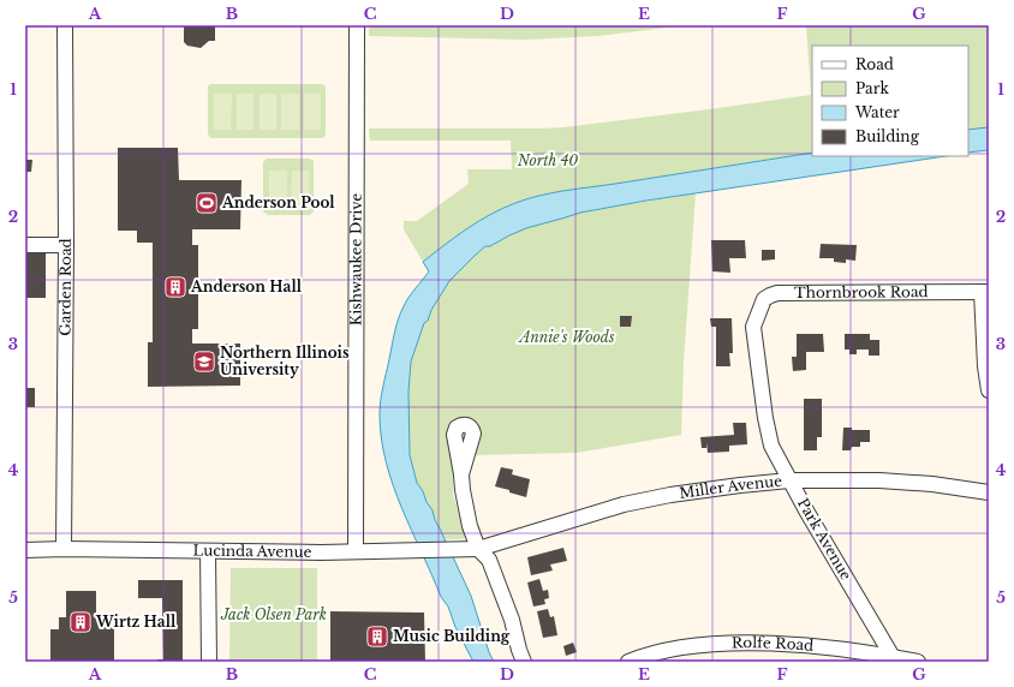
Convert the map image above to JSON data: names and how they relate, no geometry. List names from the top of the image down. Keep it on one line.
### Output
{"streets":{"street":["Kishwaukee Drive","Garden Road","Thornbrook Road","Miller Avenue","Park Avenue","Lucinda Avenue","Rolfe Road"]},"crossings":[["Kishwaukee Drive","Lucinda Avenue"],["Garden Road","Lucinda Avenue"],["Thornbrook Road","Park Avenue"],["Miller Avenue","Park Avenue"],["Miller Avenue","Lucinda Avenue"],["Park Avenue","Rolfe Road"]],"parks":["North 40","Annie's Woods","Jack Olsen Park"],"places":{"sports":["Anderson Pool"],"building":["Anderson Hall","Wirtz Hall","Music Building"],"school or university":["Northern Illinois University"]},"legend":["Road","Park","Water","Building"],"grid":{"columns":["A","B","C","D","E","F","G"],"rows":["1","2","3","4","5"]}}
